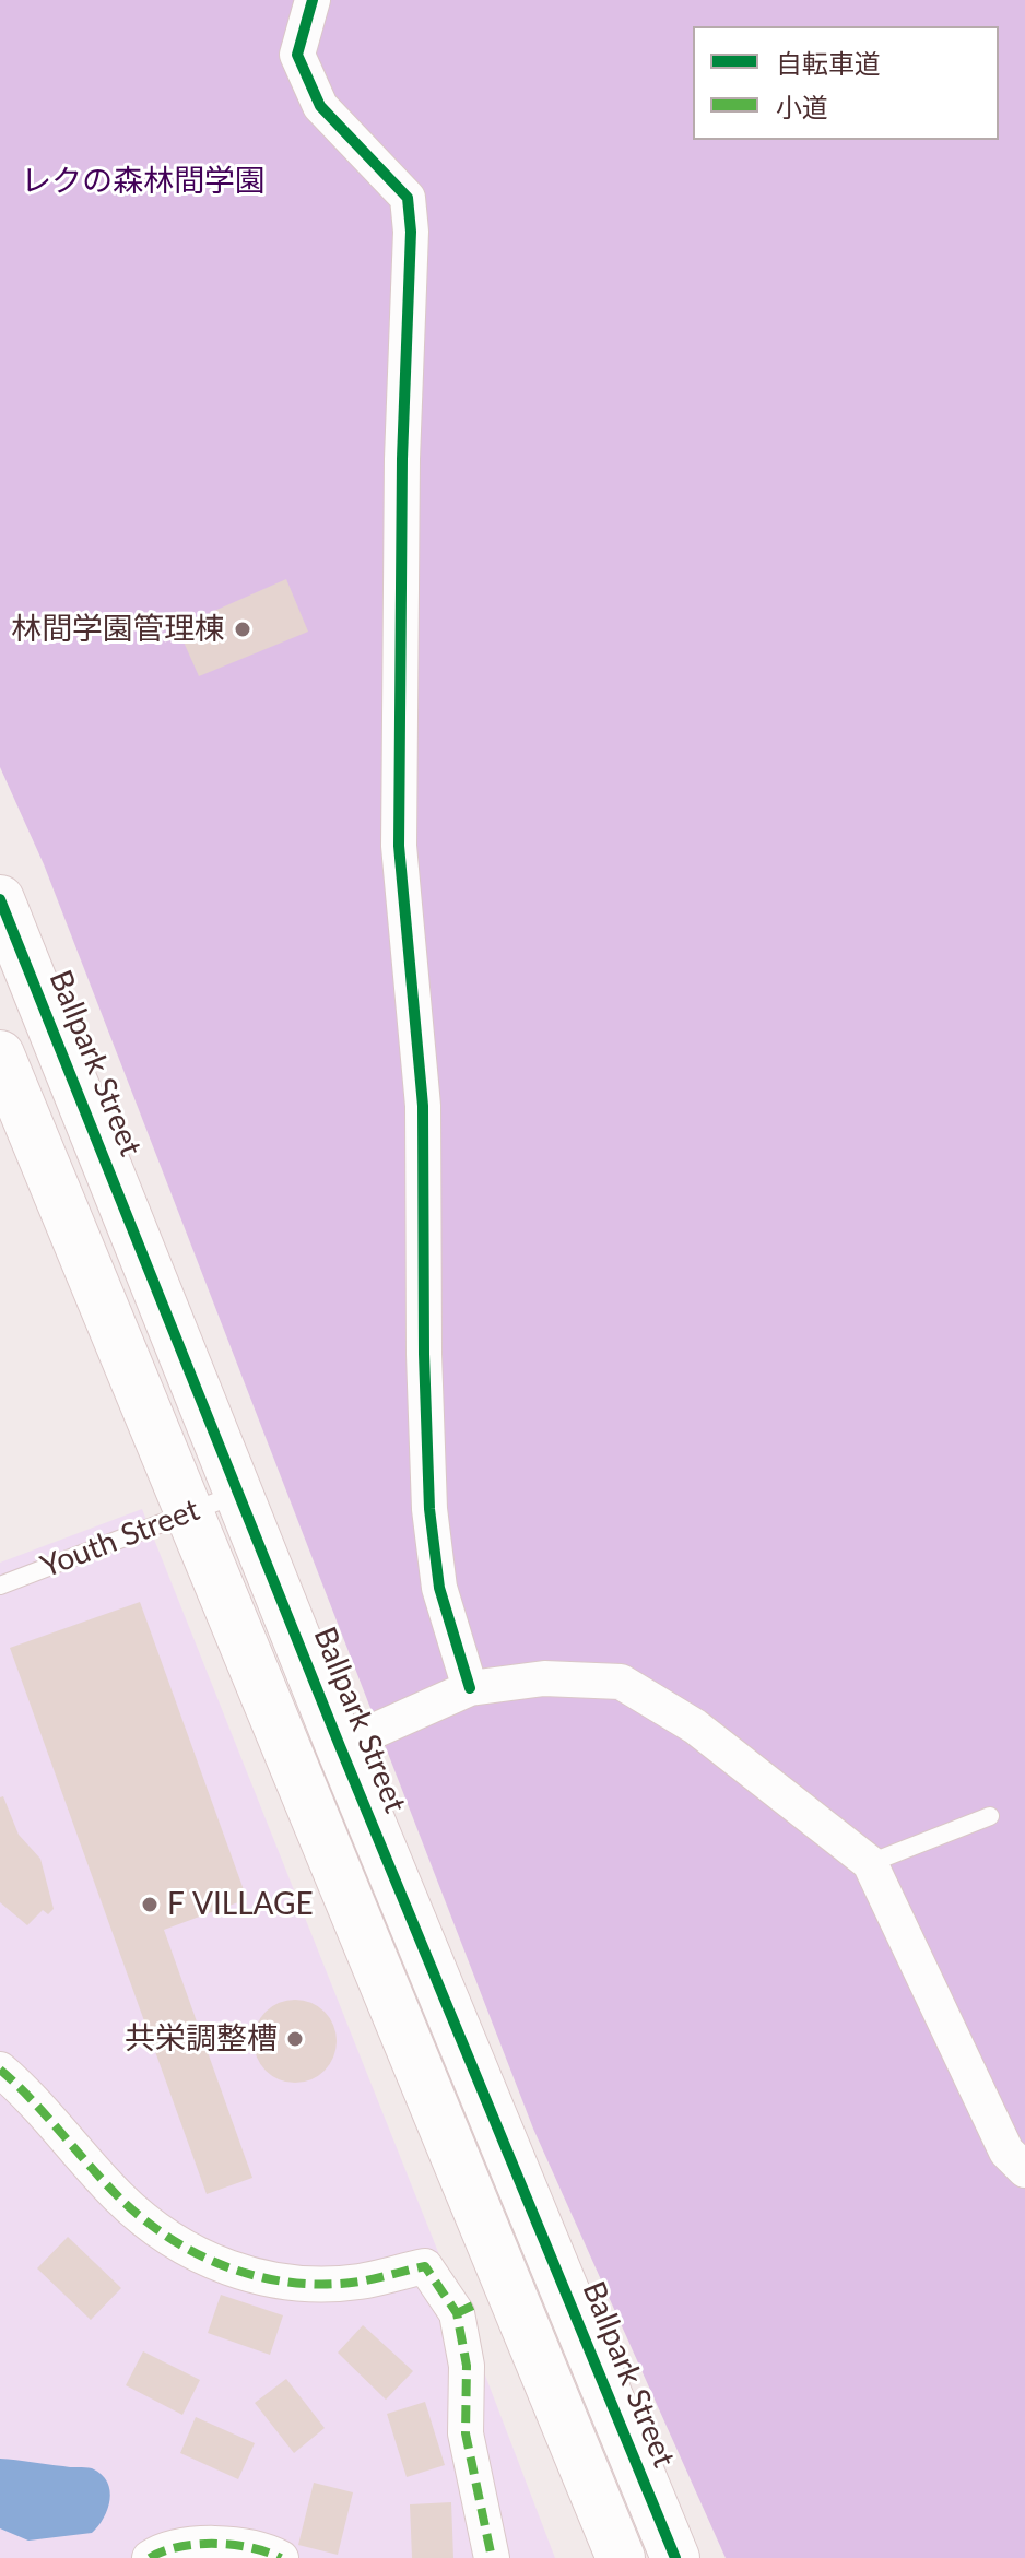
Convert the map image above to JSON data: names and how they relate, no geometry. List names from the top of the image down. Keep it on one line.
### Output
{"streets":{"street":["Ballpark Street"],"lane":["Youth Street"]},"crossings":[["Ballpark Street","Youth Street"]],"parks":["レクの森林間学園"],"places":["林間学園管理棟","F VILLAGE","共栄調整槽"],"legend":["自転車道","小道"]}
